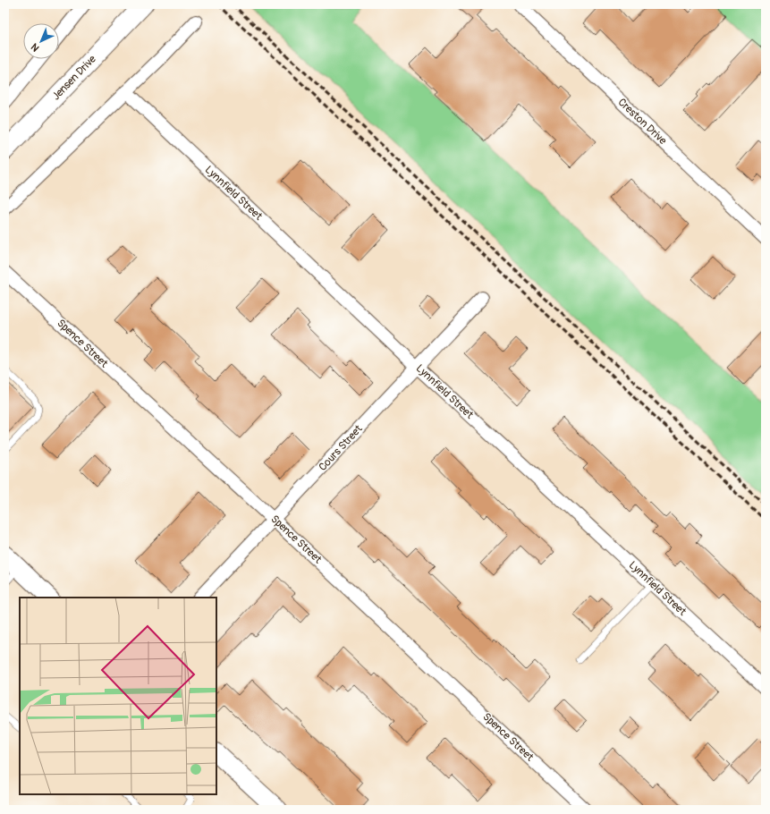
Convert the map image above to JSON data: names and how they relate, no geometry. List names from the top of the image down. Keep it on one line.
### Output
{"streets":{"main road":["Jensen Drive"],"street":["Creston Drive","Lynnfield Street","Spence Street","Cours Street"]},"crossings":[["Lynnfield Street","Cours Street"],["Spence Street","Cours Street"]],"north":"bottom left"}
